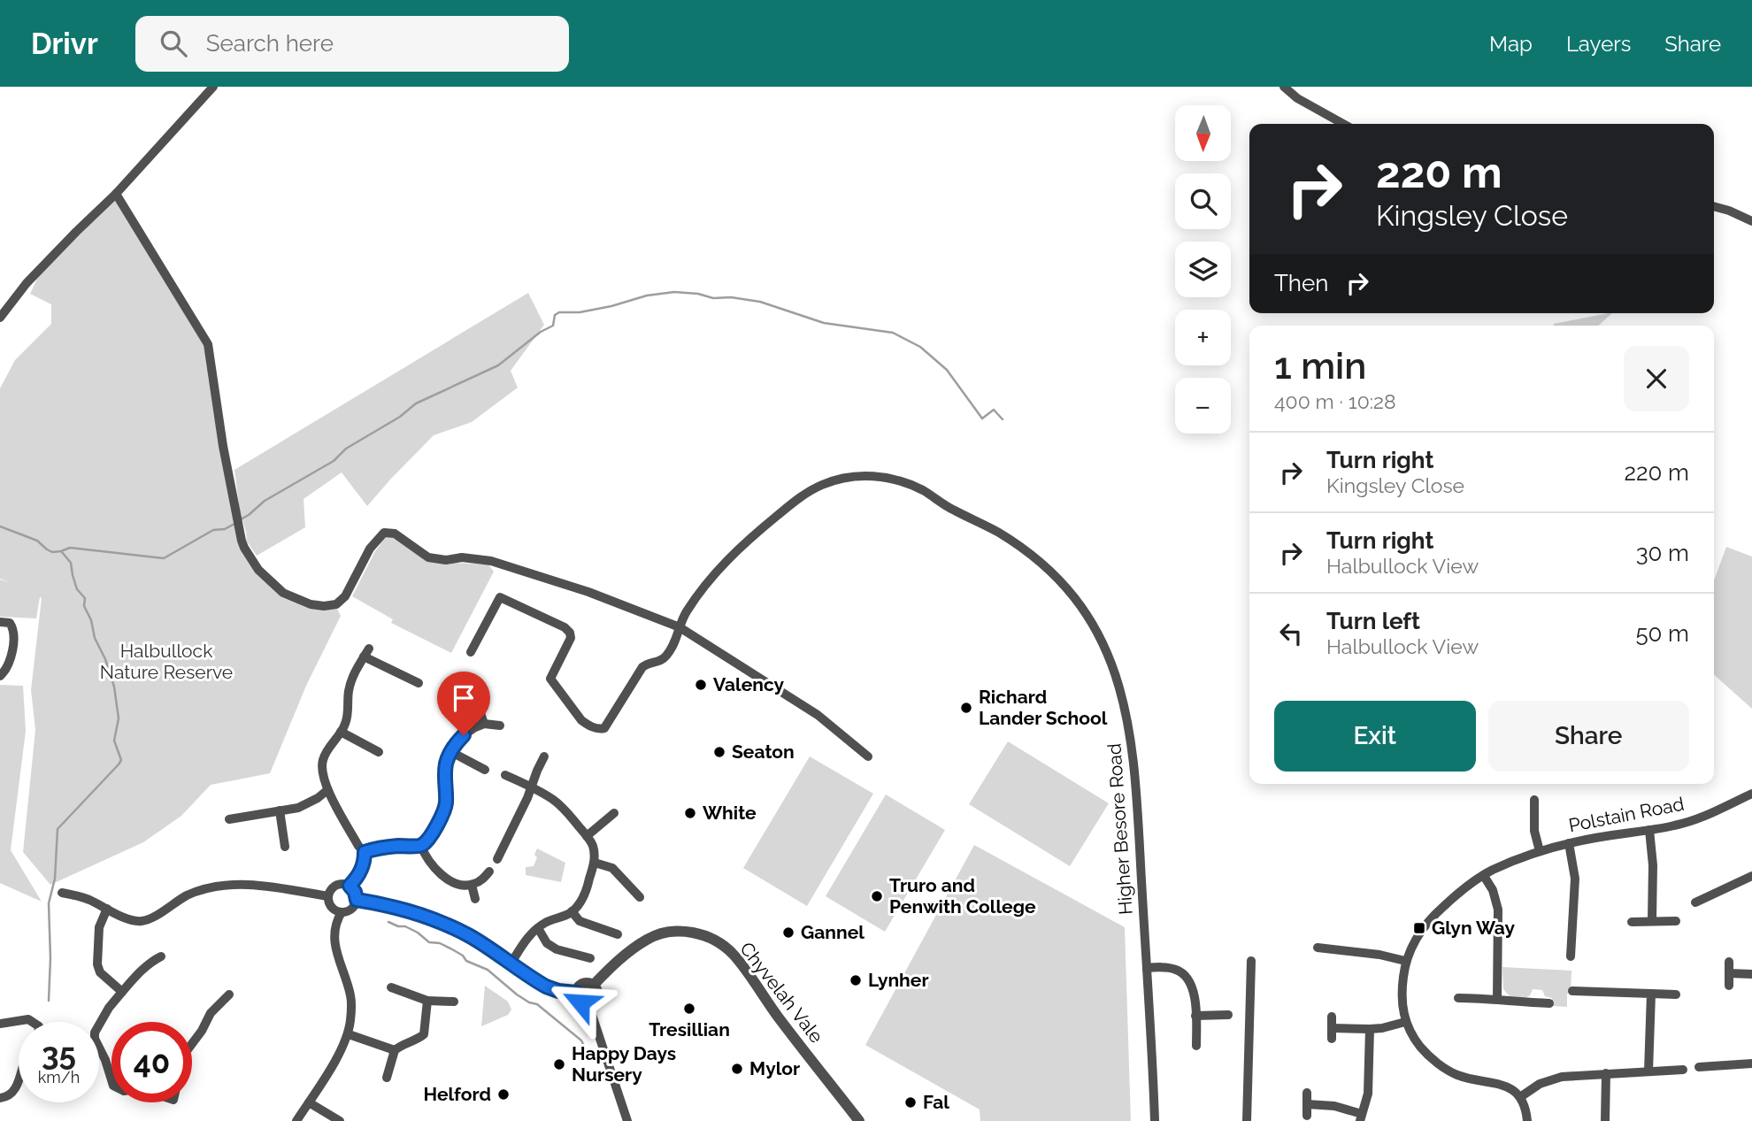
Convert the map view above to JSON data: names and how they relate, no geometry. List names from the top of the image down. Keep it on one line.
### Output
{"streets":{"street":["Polstain Road","Higher Besore Road","Chyvelah Vale"]},"parks":["Halbullock Nature Reserve"],"places":{"other":["Valency","Richard Lander School","Seaton","White","Truro and Penwith College","Gannel","Lynher","Tresillian","Happy Days Nursery","Mylor","Helford","Fal"],"transit":["Glyn Way"]},"north":"bottom","page":{"header":"Drivr","search":"Search here","nav":["Map","Layers","Share"],"map_buttons":["+","−"],"turn":["220 m","Kingsley Close"],"then":"Then","heading":["1 min","400 m · 10:28"],"list":[{"name":"Turn right","note":"Kingsley Close","value":"220 m"},{"name":"Turn right","note":"Halbullock View","value":"30 m"},{"name":"Turn left","note":"Halbullock View","value":"50 m"}],"buttons":["Exit","Share"],"speed":"35 km/h","limit":"40"}}
